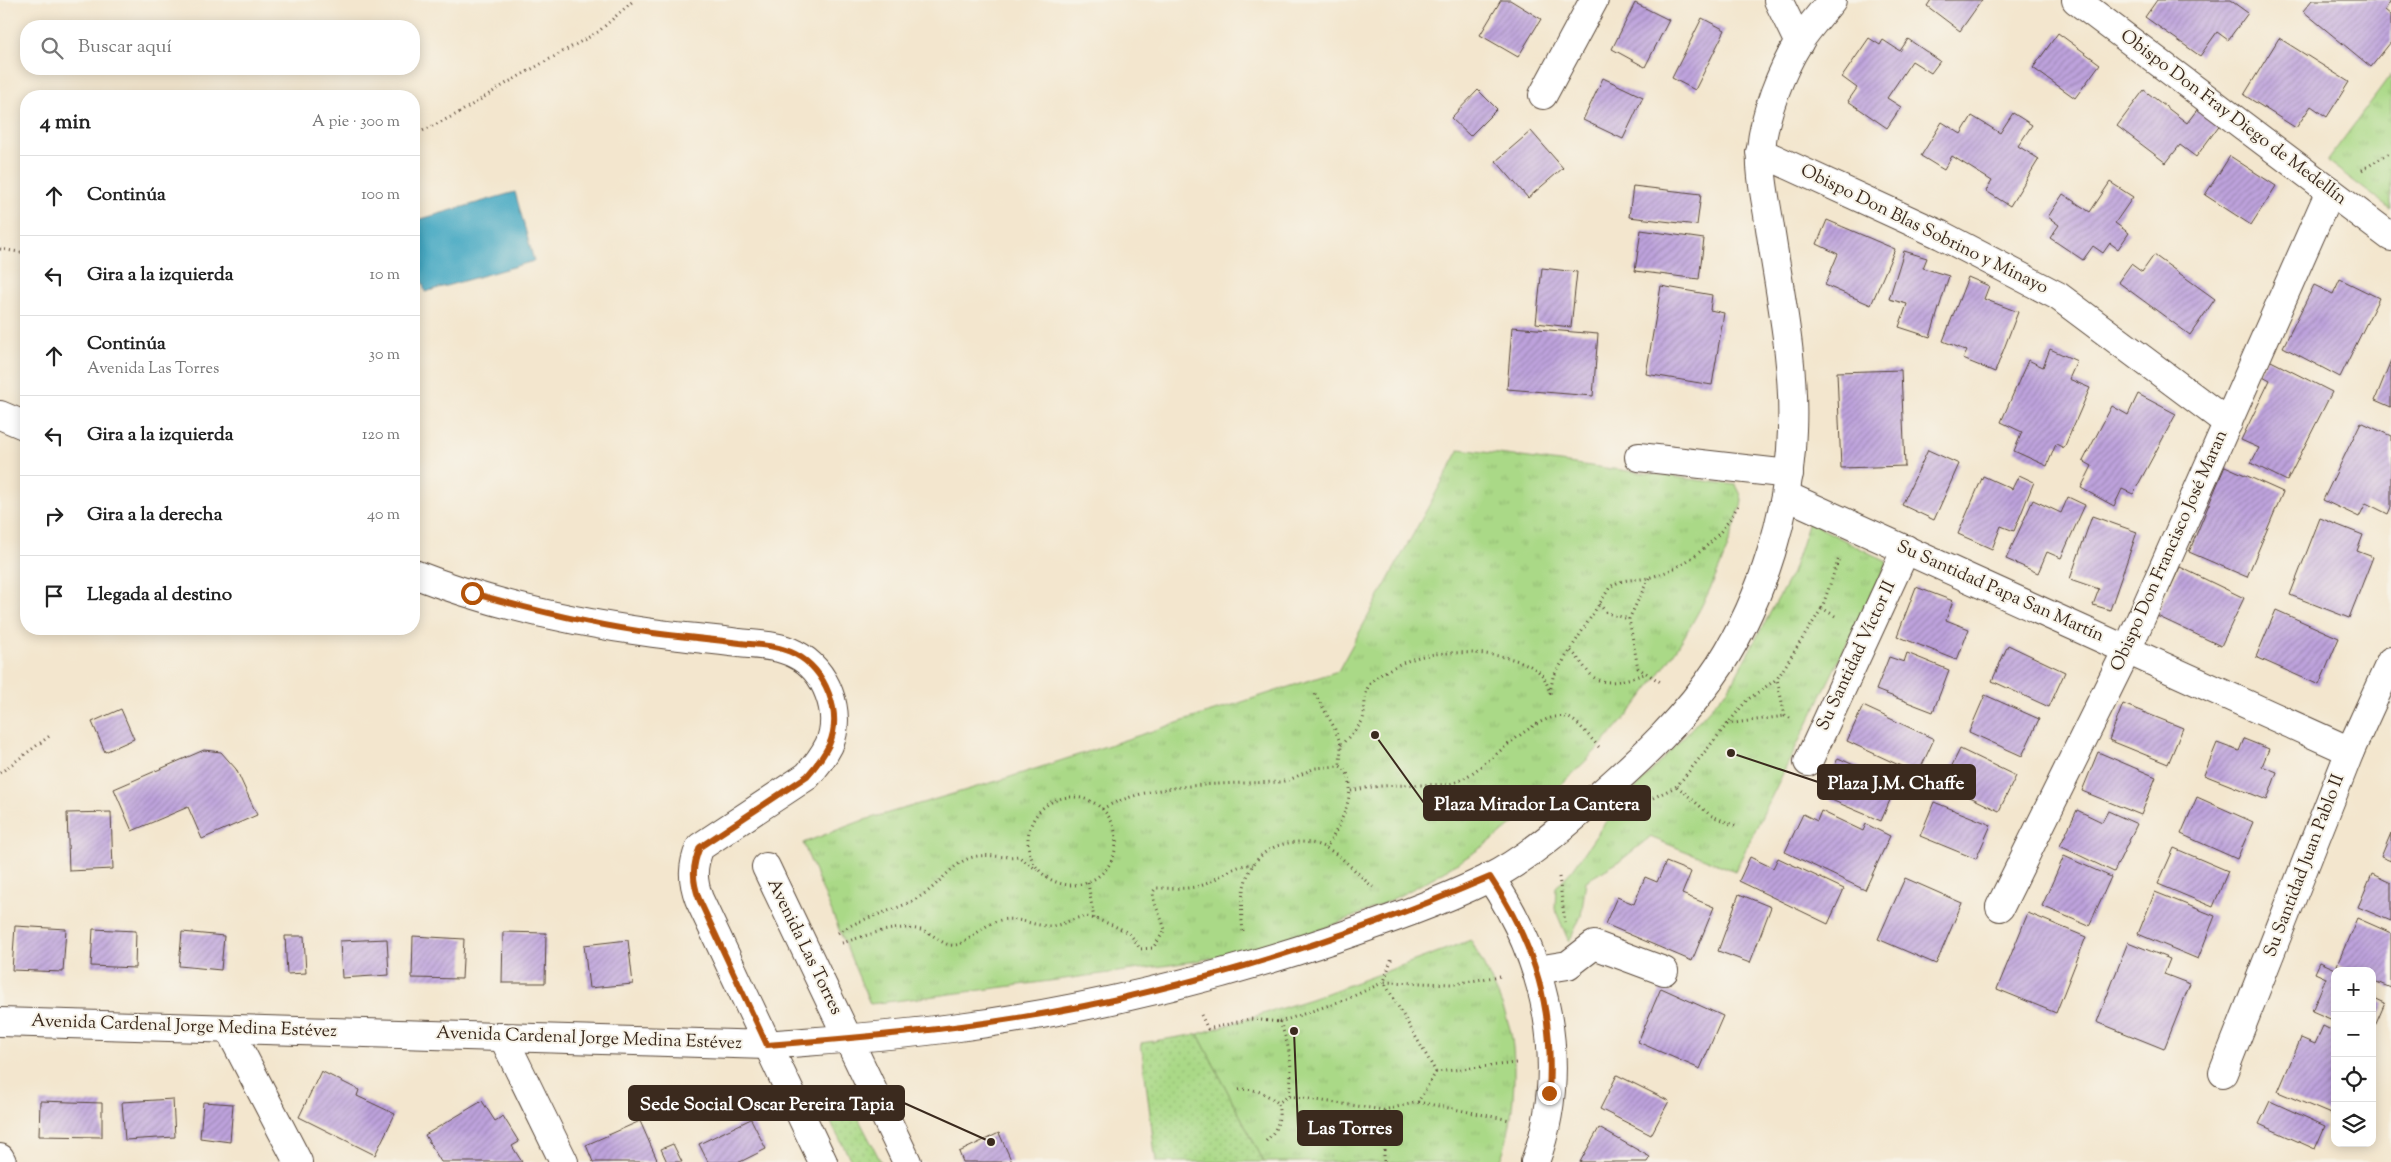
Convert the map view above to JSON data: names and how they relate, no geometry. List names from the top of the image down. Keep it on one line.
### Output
{"streets":{"street":["Obispo Don Fray Diego de Medellín","Obispo Don Blas Sobrino y Minayo","Obispo Don Francisco José Maran","Su Santidad Papa San Martín","Su Santidad Víctor II","Su Santidad Juan Pablo II","Avenida Las Torres","Avenida Cardenal Jorge Medina Estévez"]},"crossings":[["Obispo Don Fray Diego de Medellín","Obispo Don Francisco José Maran"],["Obispo Don Blas Sobrino y Minayo","Obispo Don Francisco José Maran"],["Obispo Don Blas Sobrino y Minayo","Avenida Cardenal Jorge Medina Estévez"],["Obispo Don Francisco José Maran","Su Santidad Papa San Martín"],["Su Santidad Papa San Martín","Su Santidad Víctor II"],["Su Santidad Papa San Martín","Su Santidad Juan Pablo II"],["Su Santidad Papa San Martín","Avenida Cardenal Jorge Medina Estévez"],["Avenida Las Torres","Avenida Cardenal Jorge Medina Estévez"]],"places":["Plaza Mirador La Cantera","Plaza J.M. Chaffe","Las Torres","Sede Social Oscar Pereira Tapia"],"page":{"search":"Buscar aquí","heading":["4 min","A pie · 300 m"],"list":[["Continúa","100 m"],["Gira a la izquierda","10 m"],["Continúa","Avenida Las Torres","30 m"],["Gira a la izquierda","120 m"],["Gira a la derecha","40 m"],"Llegada al destino"],"map_buttons":["+","−"]}}
